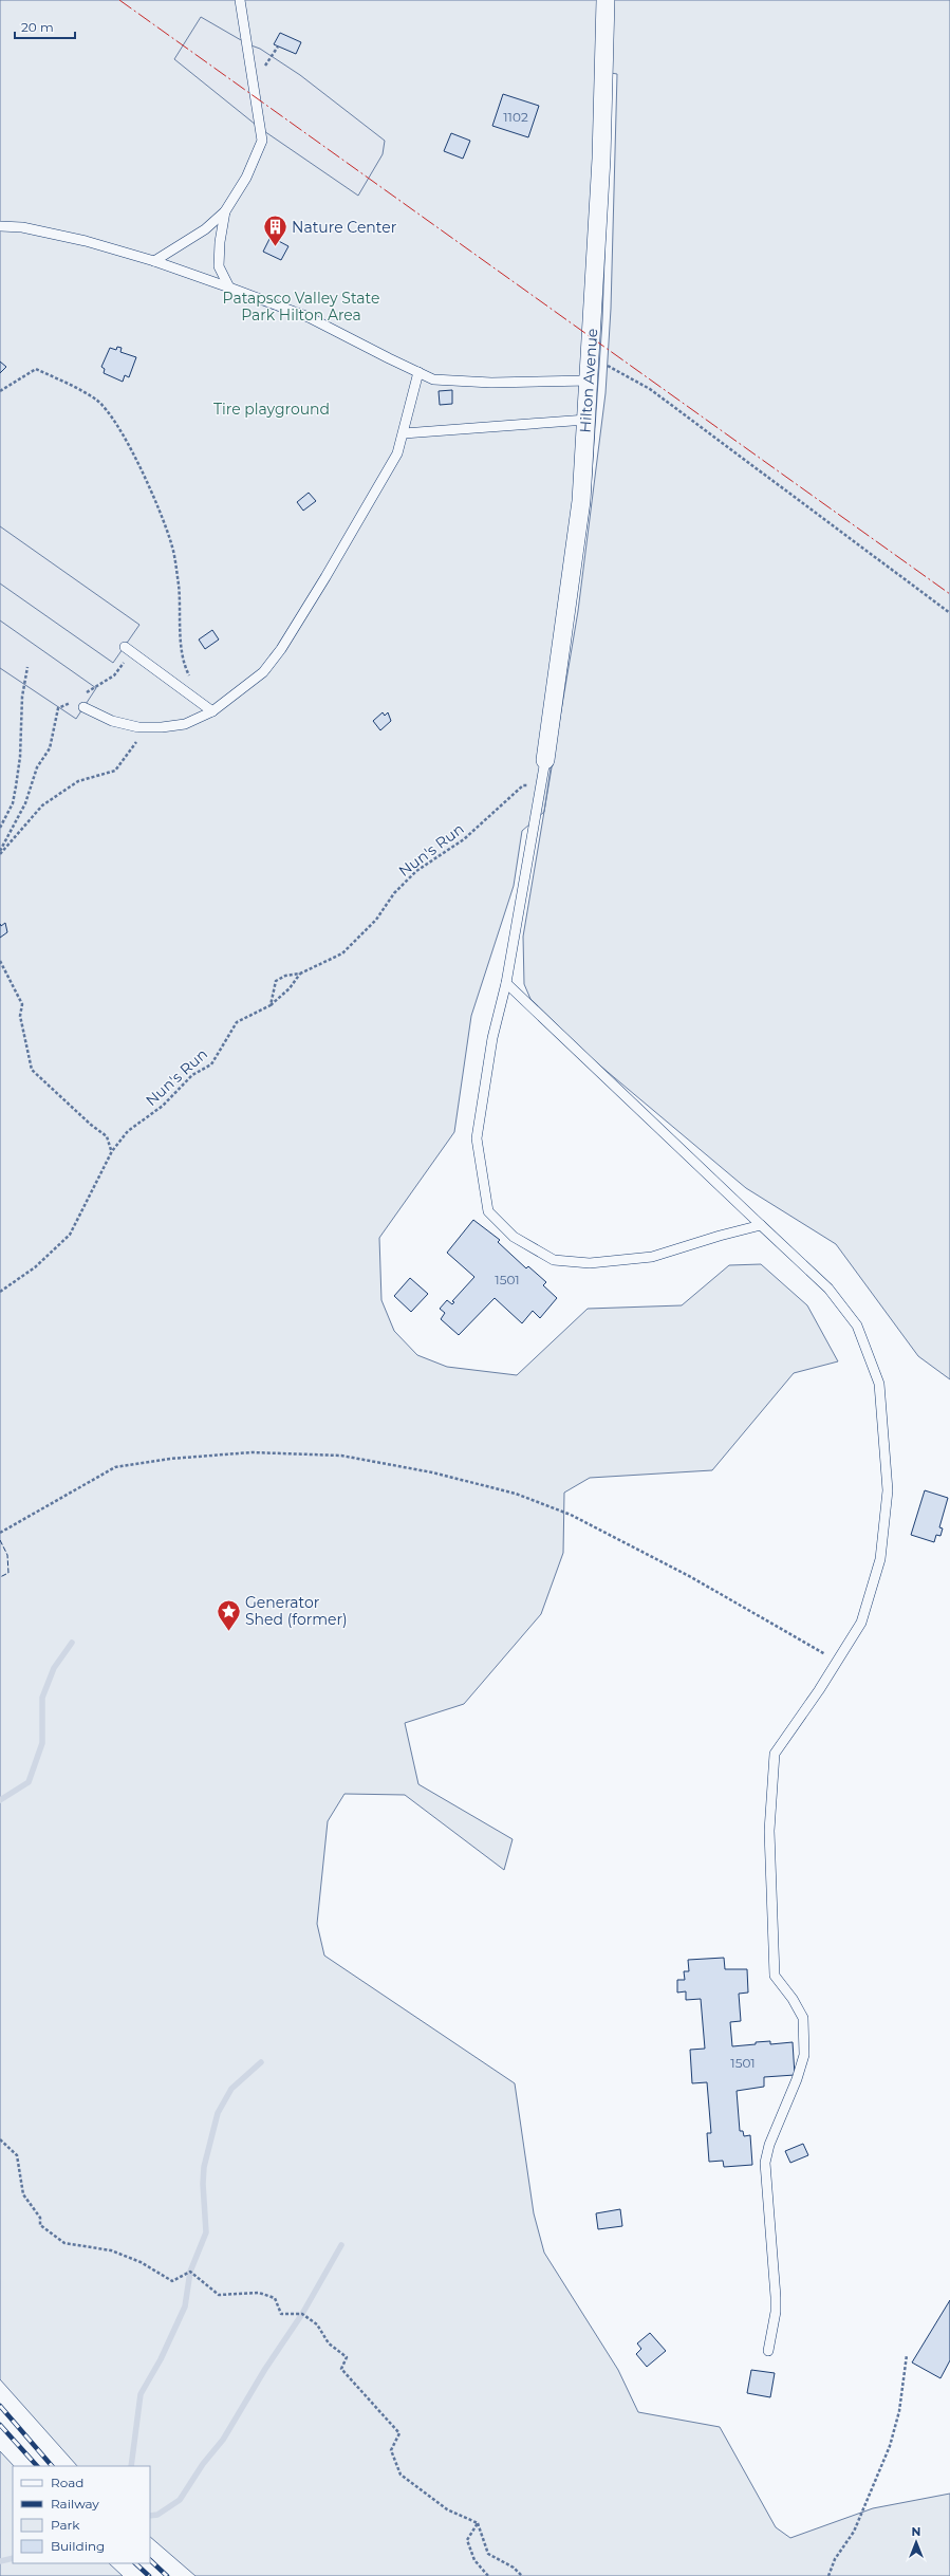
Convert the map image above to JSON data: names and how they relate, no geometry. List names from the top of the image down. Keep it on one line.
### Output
{"streets":{"street":["Hilton Avenue"],"path":["Nun's Run"]},"parks":["Patapsco Valley State Park Hilton Area","Tire playground"],"places":{"building":["Nature Center"],"place":["Generator Shed (former)"]},"house_numbers":["1102","1501","1501"],"legend":["Road","Railway","Park","Building"],"scale_bar":"20 m","north":"top"}
